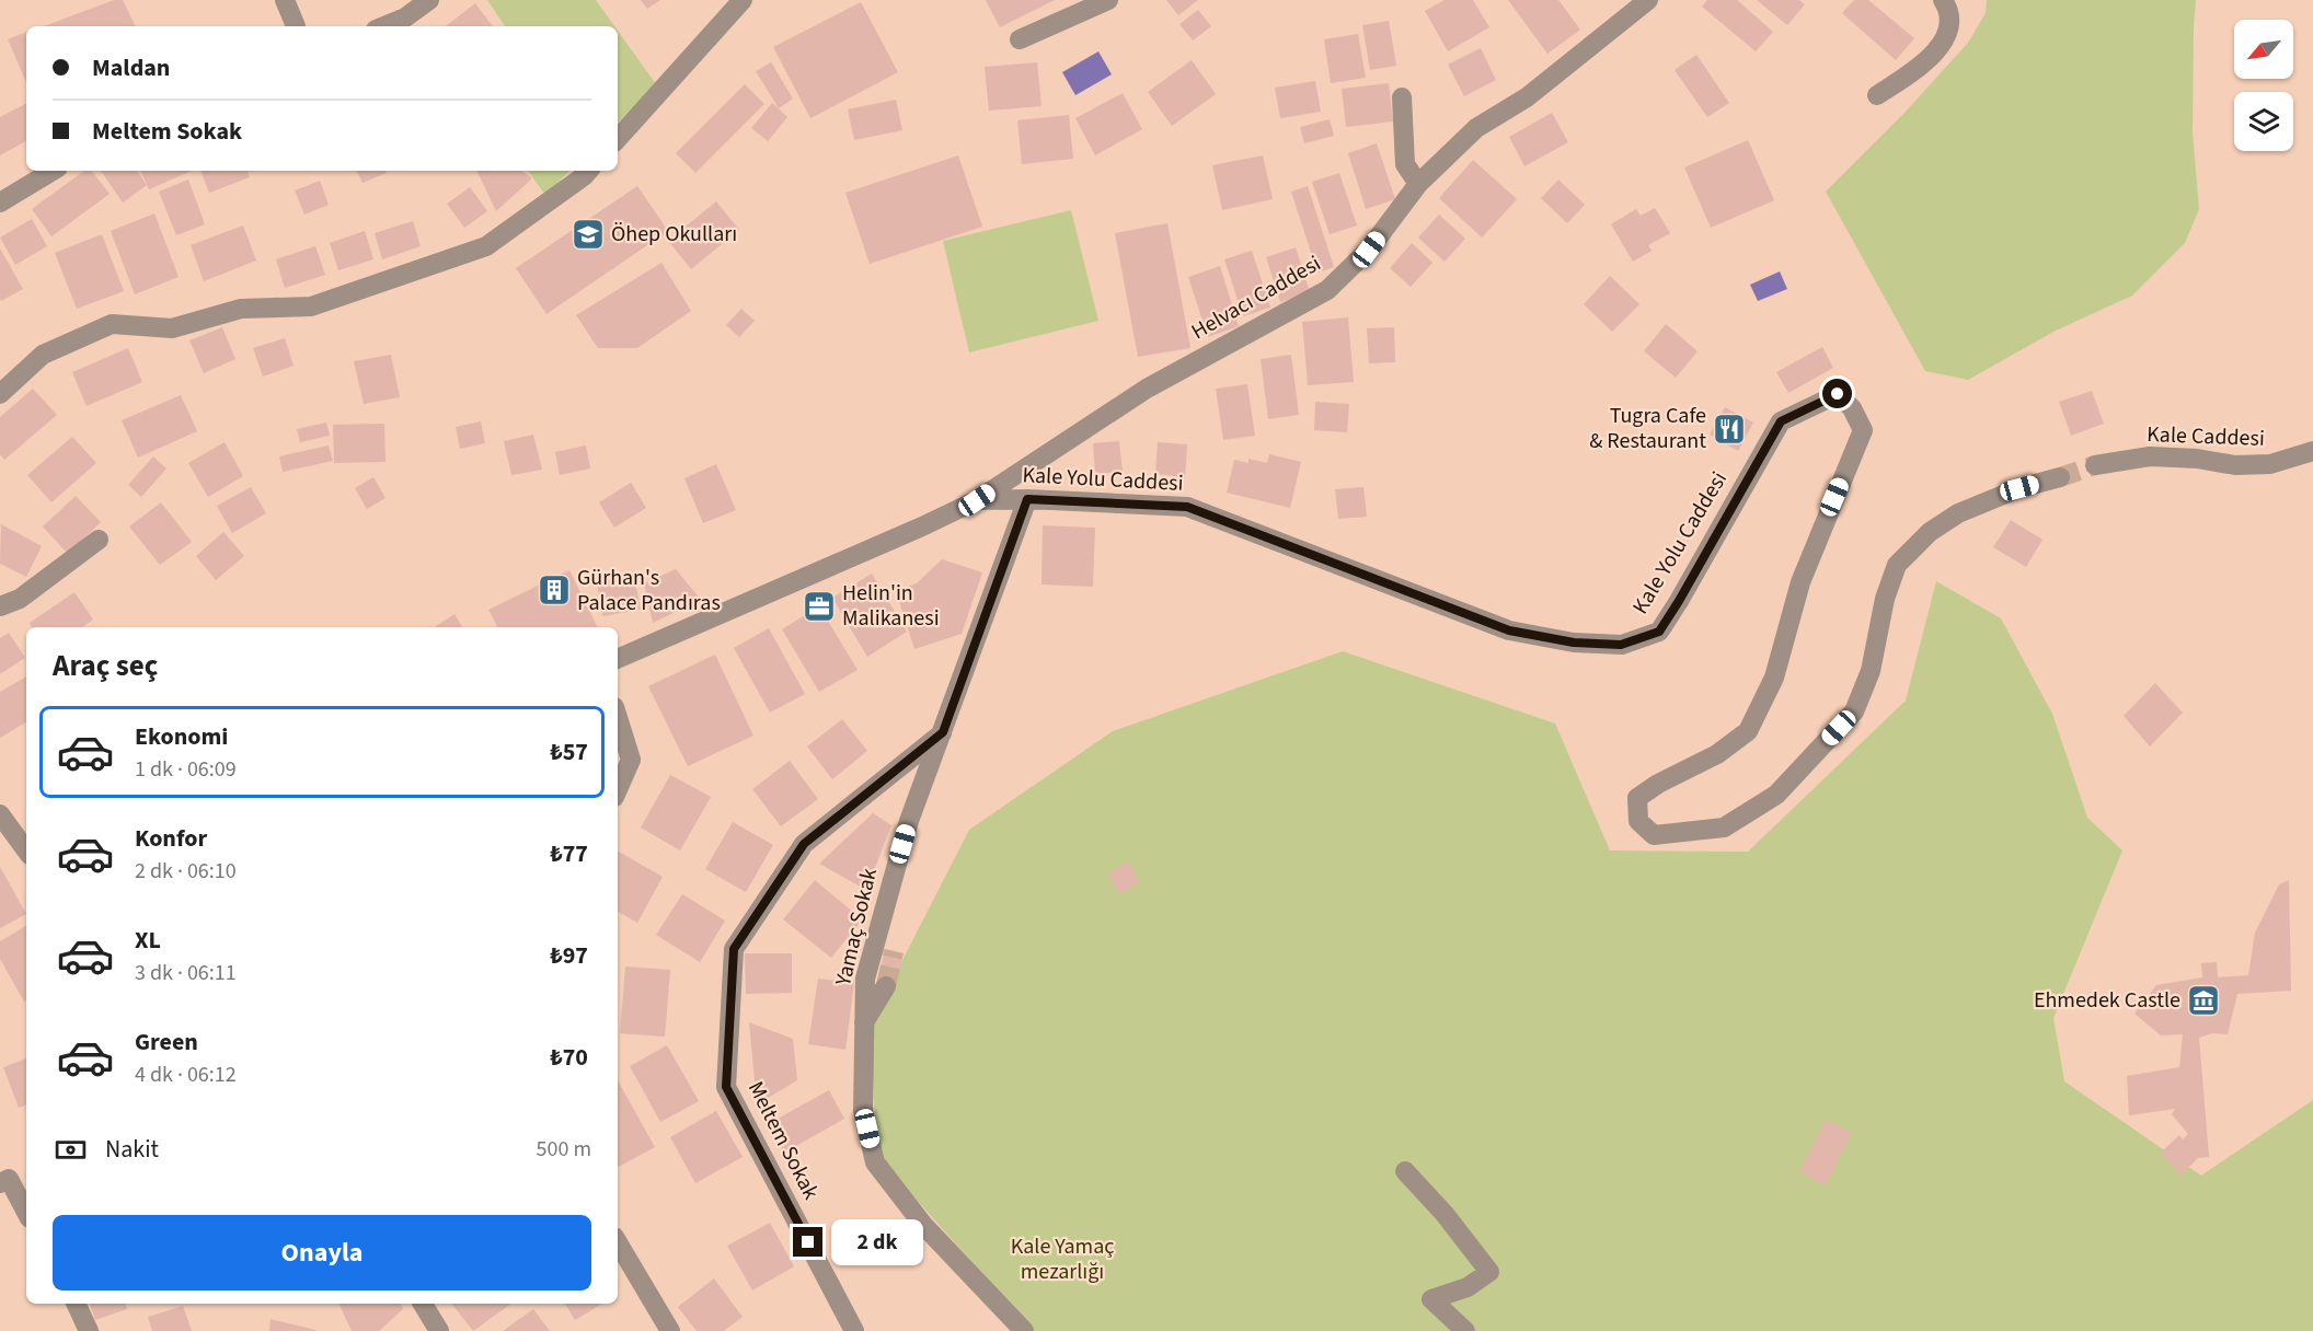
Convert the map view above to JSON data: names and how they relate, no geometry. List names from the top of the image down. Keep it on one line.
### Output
{"streets":{"street":["Helvacı Caddesi","Kale Caddesi","Kale Yolu Caddesi","Yamaç Sokak","Meltem Sokak"]},"crossings":[["Helvacı Caddesi","Kale Yolu Caddesi"],["Kale Yolu Caddesi","Yamaç Sokak"],["Yamaç Sokak","Meltem Sokak"]],"parks":["Kale Yamaç mezarlığı"],"places":{"school or university":["Öhep Okulları"],"restaurant":["Tugra Cafe & Restaurant"],"building":["Gürhan's Palace Pandıras"],"office":["Helin'in Malikanesi"],"museum":["Ehmedek Castle"]},"north":"bottom left","page":{"banner":["Maldan","Meltem Sokak"],"heading":"Araç seç","list":[{"name":"Ekonomi","note":"1 dk · 06:09","value":"₺57"},{"name":"Konfor","note":"2 dk · 06:10","value":"₺77"},{"name":"XL","note":"3 dk · 06:11","value":"₺97"},{"name":"Green","note":"4 dk · 06:12","value":"₺70"}],"pay":["Nakit","500 m"],"buttons":"Onayla","bubble":"2 dk"}}
